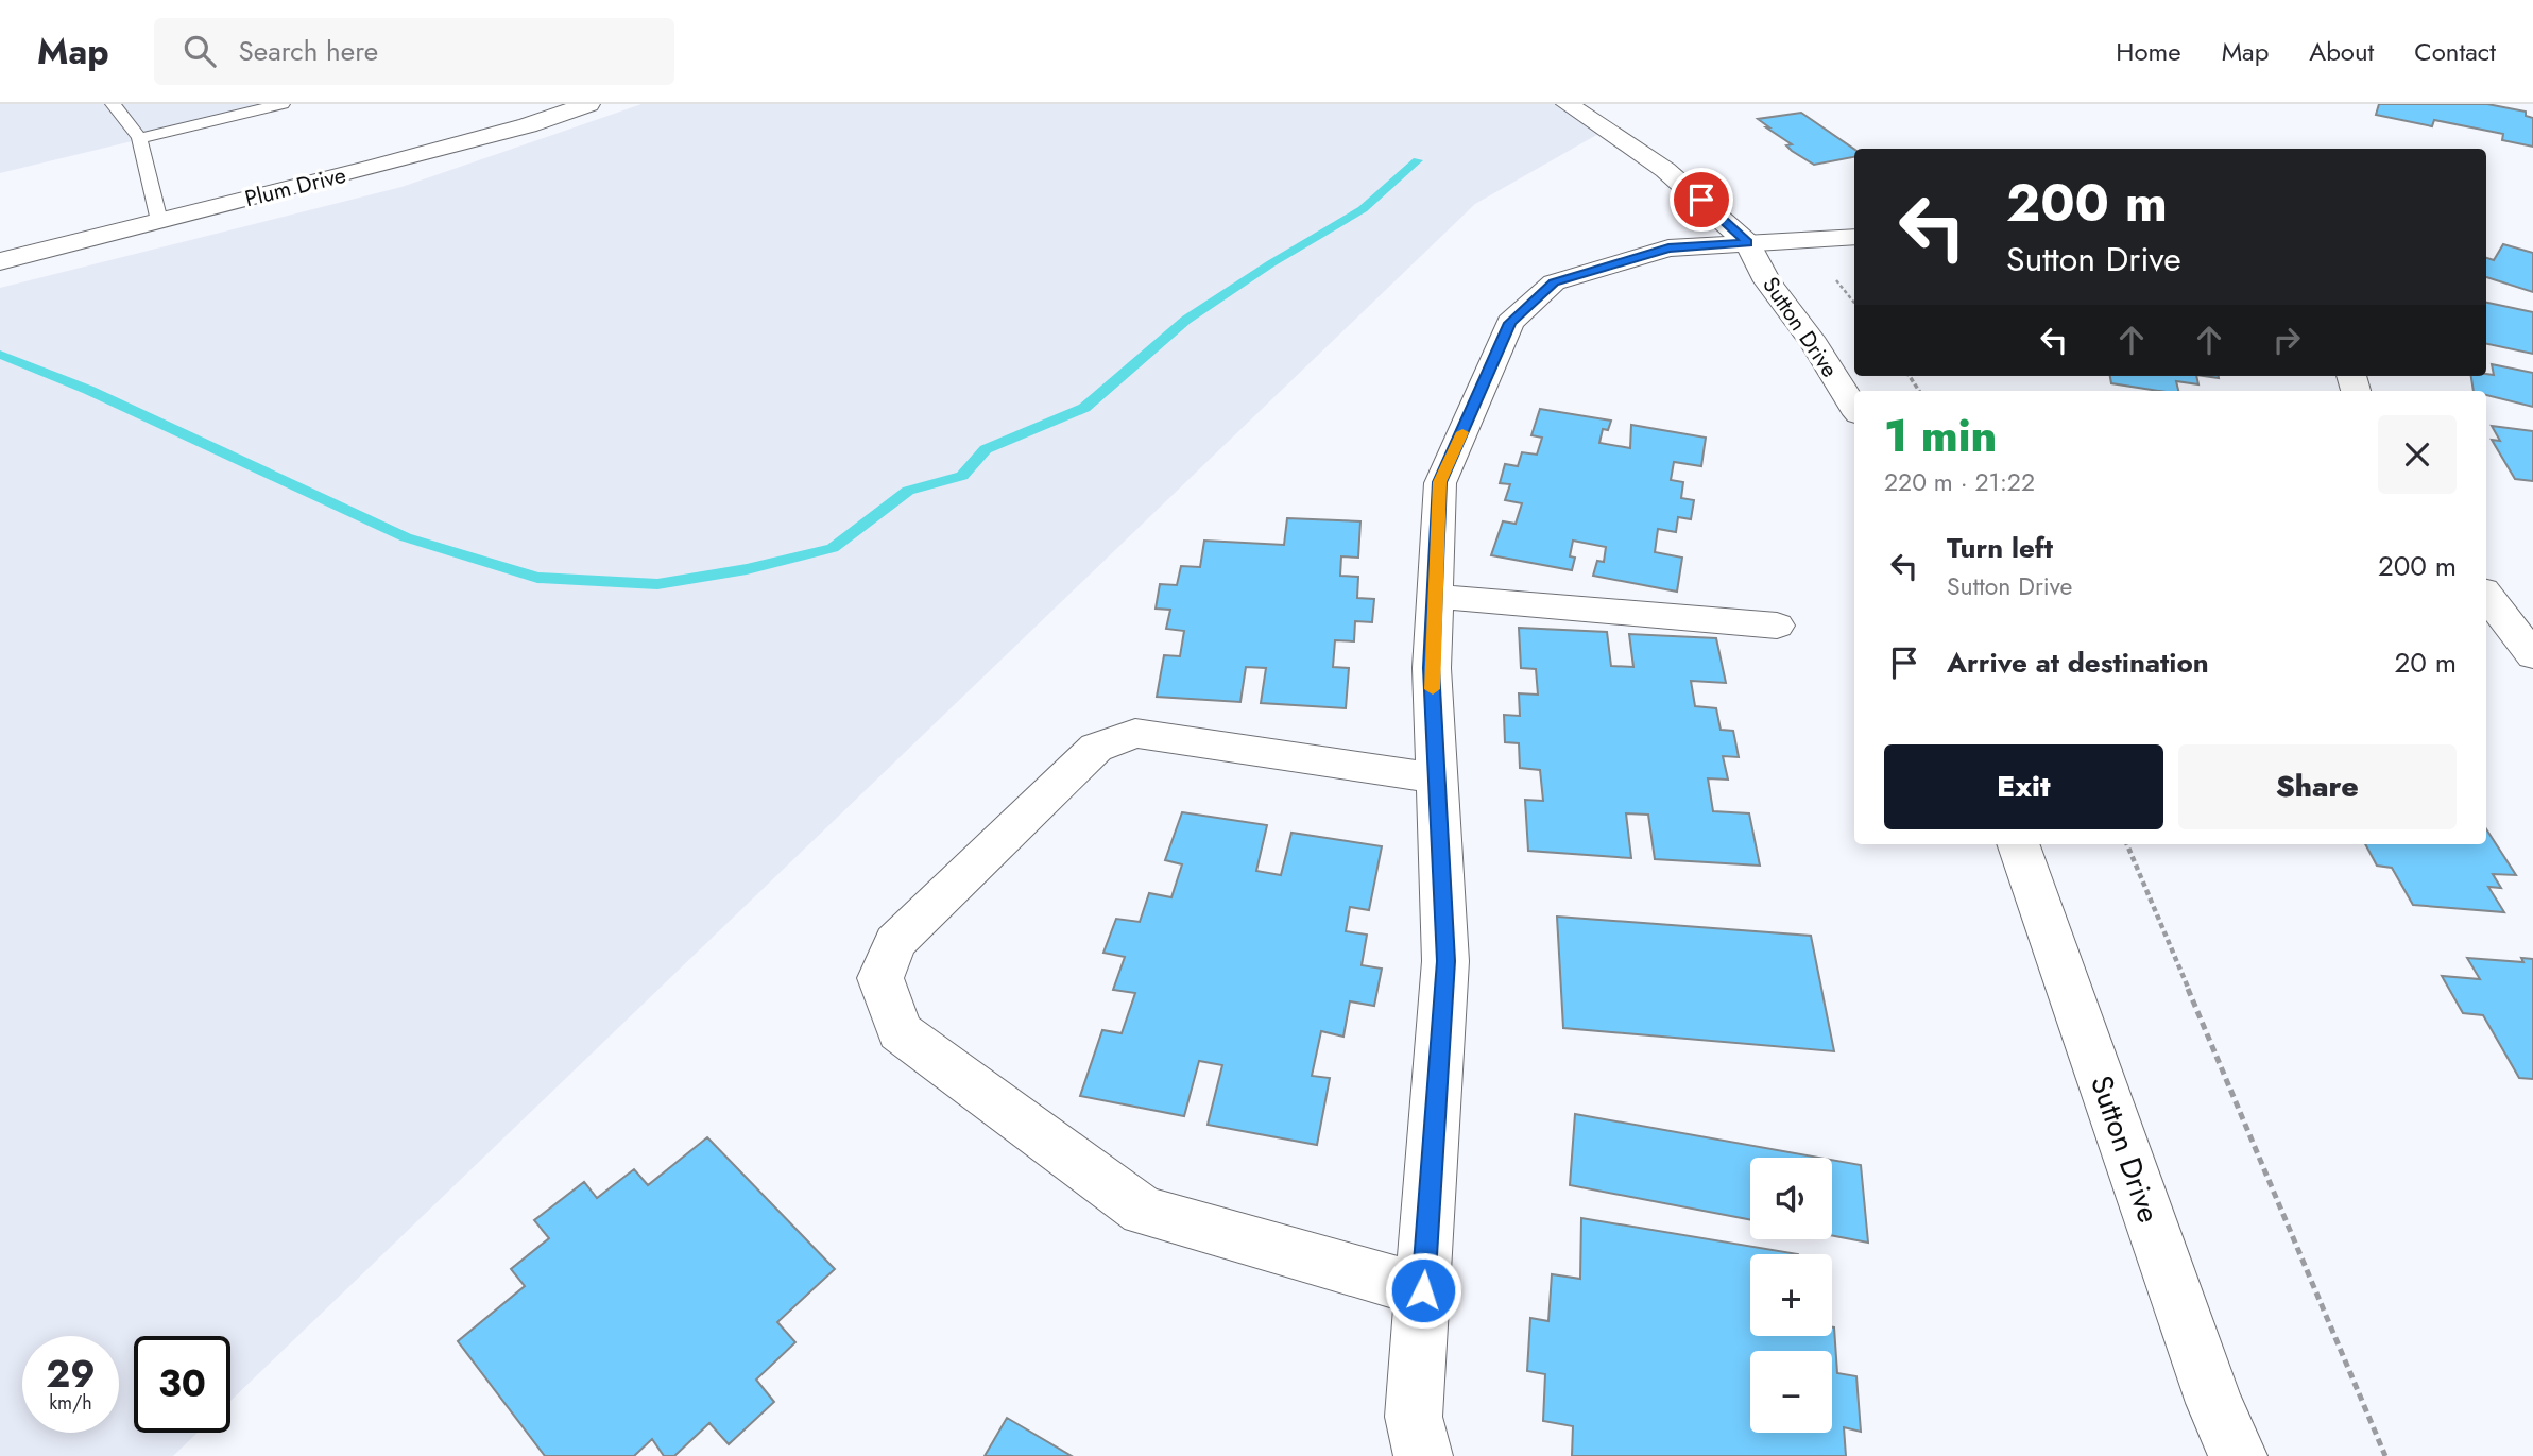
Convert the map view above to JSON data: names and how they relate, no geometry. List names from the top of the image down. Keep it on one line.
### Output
{"streets":{"street":["Plum Drive","Sutton Drive"]},"page":{"header":"Map","search":"Search here","nav":["Home","Map","About","Contact"],"turn":["200 m","Sutton Drive"],"heading":["1 min","220 m · 21:22"],"list":[{"name":"Turn left","note":"Sutton Drive","value":"200 m"},{"name":"Arrive at destination","value":"20 m"}],"buttons":["Exit","Share"],"map_buttons":["+","−"],"speed":"29 km/h","limit":"30"}}
